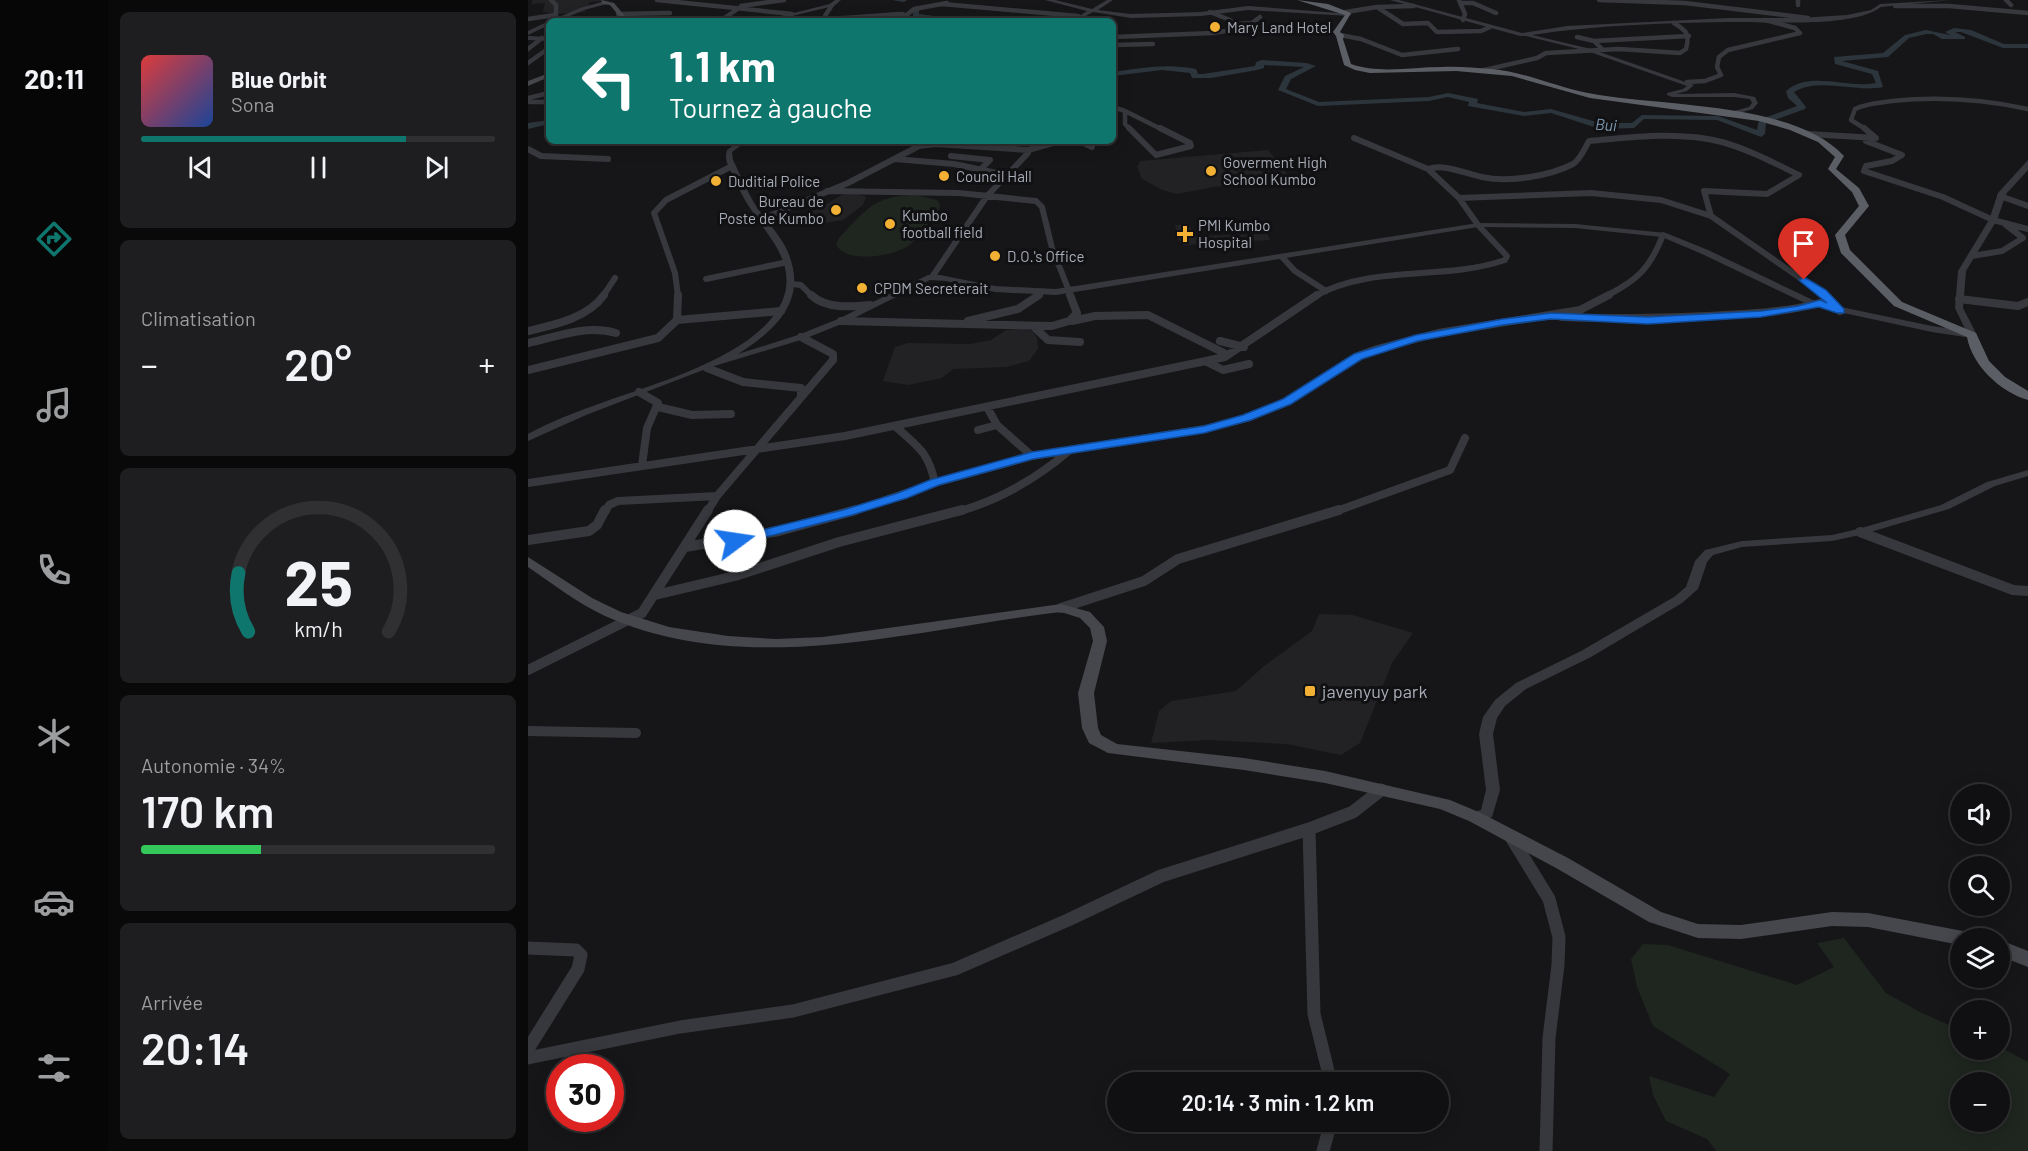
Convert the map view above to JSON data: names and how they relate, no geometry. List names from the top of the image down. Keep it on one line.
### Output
{"water":["Bui"],"places":{"other":["Mary Land Hotel","Goverment High School Kumbo","Council Hall","Duditial Police","Bureau de Poste de Kumbo","Kumbo football field","D.O.'s Office","CPDM Secreterait"],"health":["PMI Kumbo Hospital"],"transit":["javenyuy park"]},"page":{"tabs":"20:11","turn":["1.1 km","Tournez à gauche"],"song":["Blue Orbit","Sona"],"tile":["Climatisation",["Autonomie · 34%","170 km"],["Arrivée","20:14"]],"heat":["−","20°","+"],"map_buttons":["+","−"],"limit":"30","trip":"20:14 · 3 min · 1.2 km","gauge":["25","km/h"]}}
